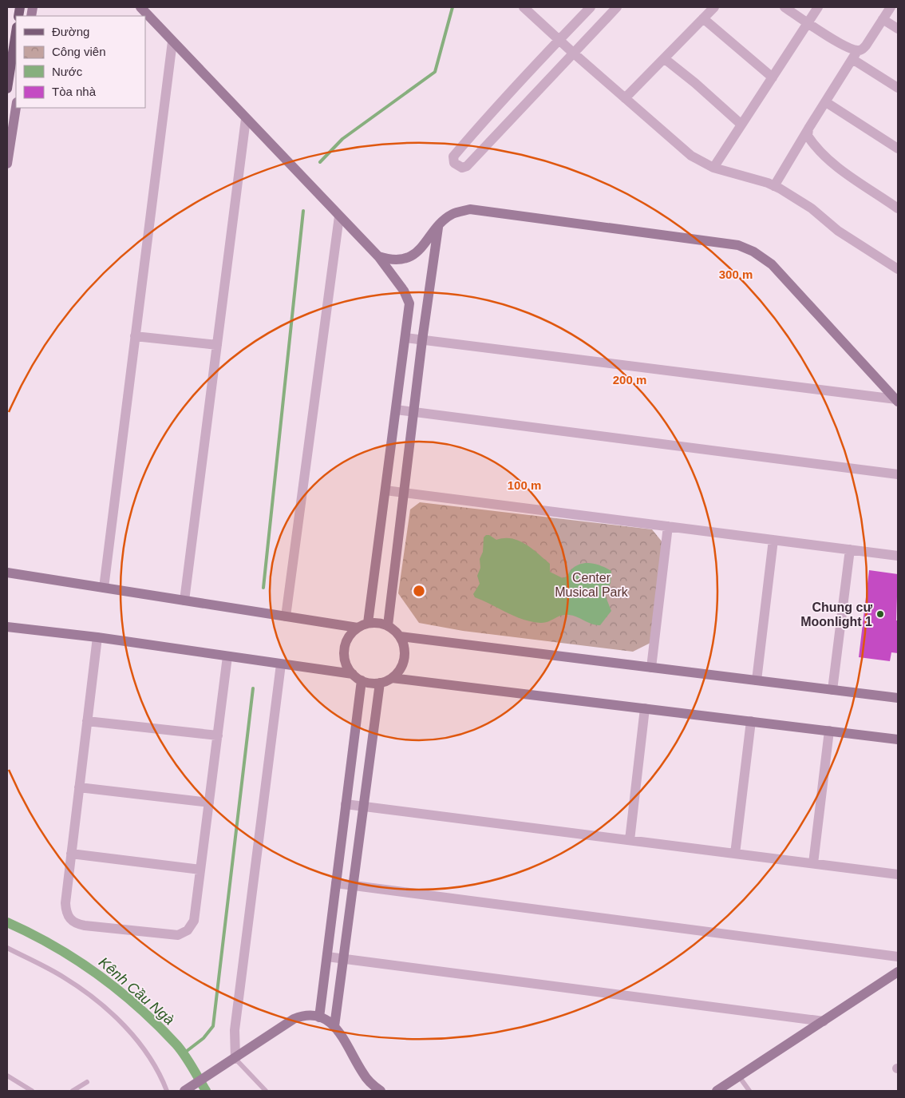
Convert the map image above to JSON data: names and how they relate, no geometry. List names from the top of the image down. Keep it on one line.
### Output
{"water":["Kênh Cầu Ngà"],"parks":["Center Musical Park"],"places":["Chung cư Moonlight 1"],"legend":["Đường","Công viên","Nước","Tòa nhà"],"rings":["300 m","200 m","100 m"]}
